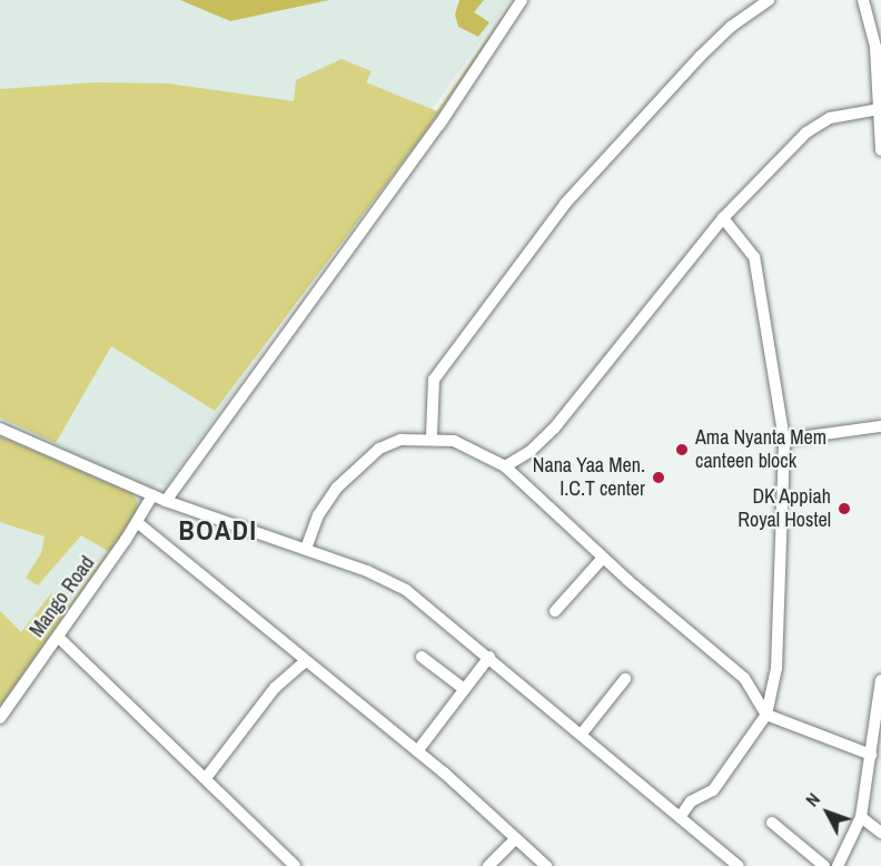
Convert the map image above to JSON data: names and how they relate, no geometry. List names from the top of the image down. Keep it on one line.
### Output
{"streets":{"street":["Mango Road"]},"districts":["BOADI"],"places":["Ama Nyanta Mem canteen block","Nana Yaa Men. I.C.T center","DK Appiah Royal Hostel"],"north":"top left"}
